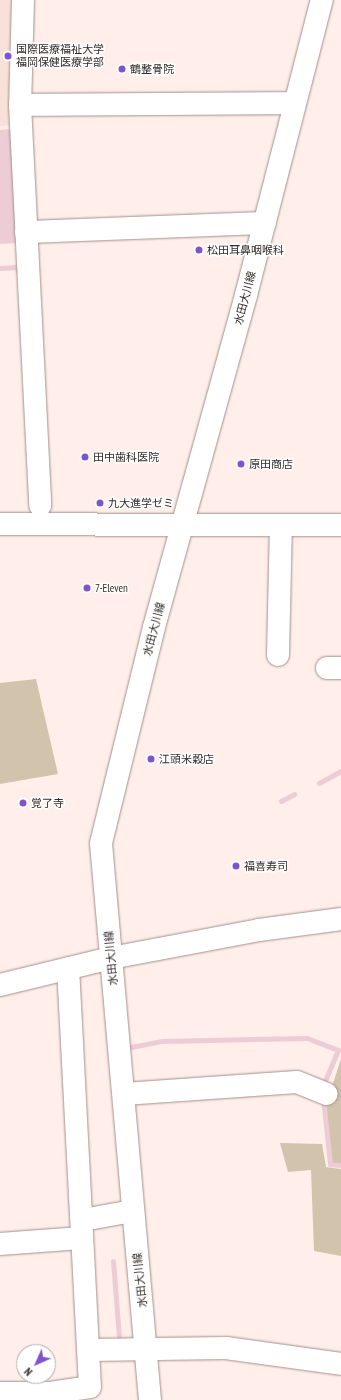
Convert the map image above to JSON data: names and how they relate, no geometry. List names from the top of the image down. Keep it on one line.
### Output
{"streets":{"street":["水田大川線"]},"places":["国際医療福祉大学 福岡保健医療学部","鶴整骨院","松田耳鼻咽喉科","田中歯科医院","原田商店","九大進学ゼミ","7-Eleven","江頭米穀店","覚了寺","福喜寿司"],"north":"bottom left"}
